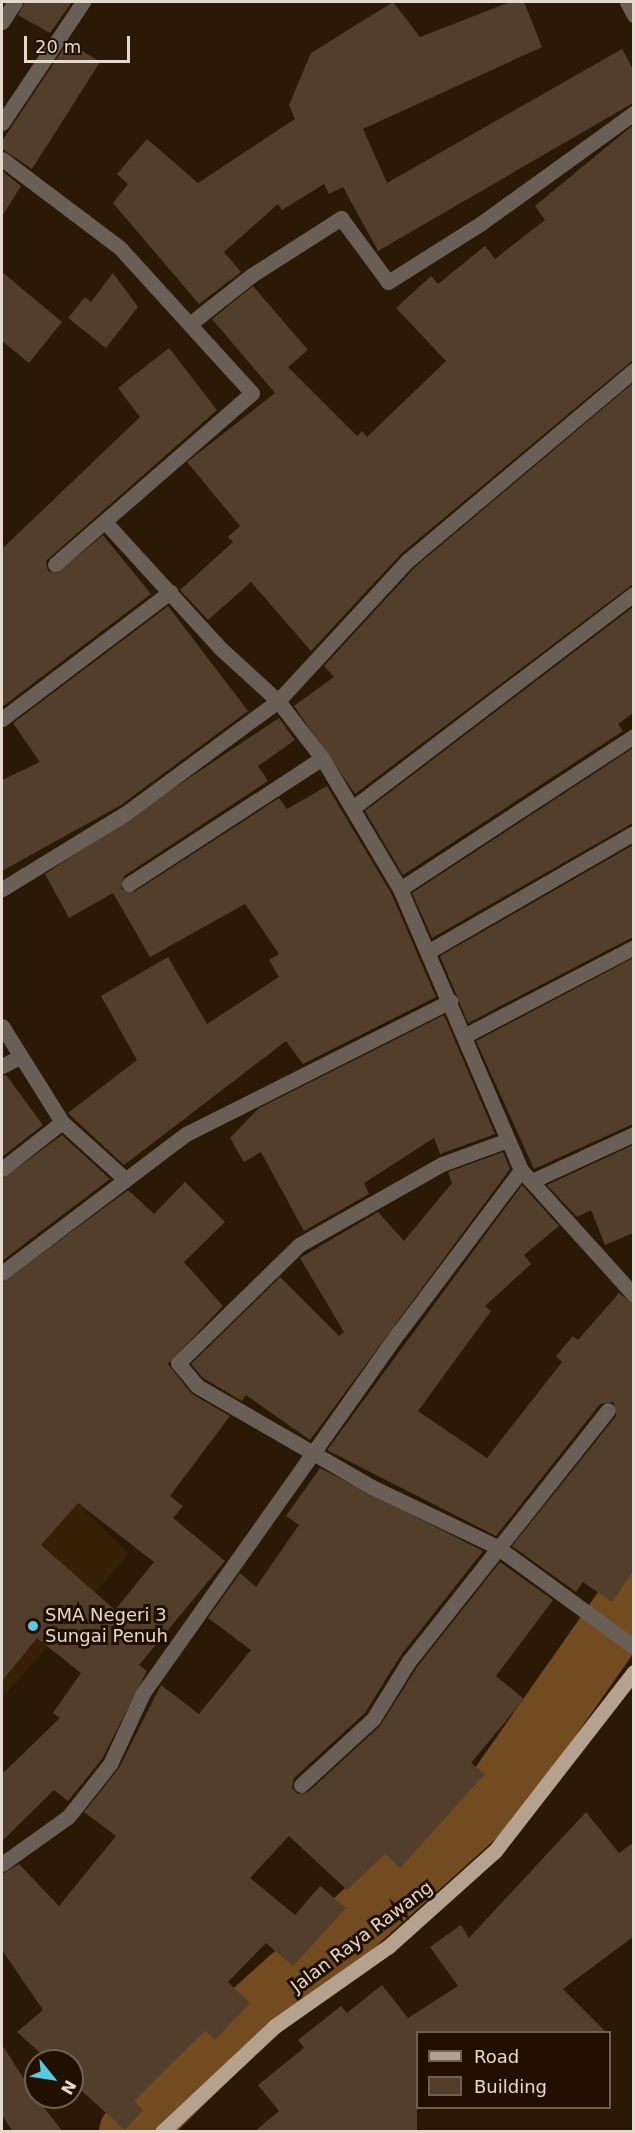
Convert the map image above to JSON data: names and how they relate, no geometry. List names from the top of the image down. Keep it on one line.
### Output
{"streets":{"main road":["Jalan Raya Rawang"]},"places":["SMA Negeri 3 Sungai Penuh"],"legend":["Road","Building"],"scale_bar":"20 m","north":"bottom right"}
